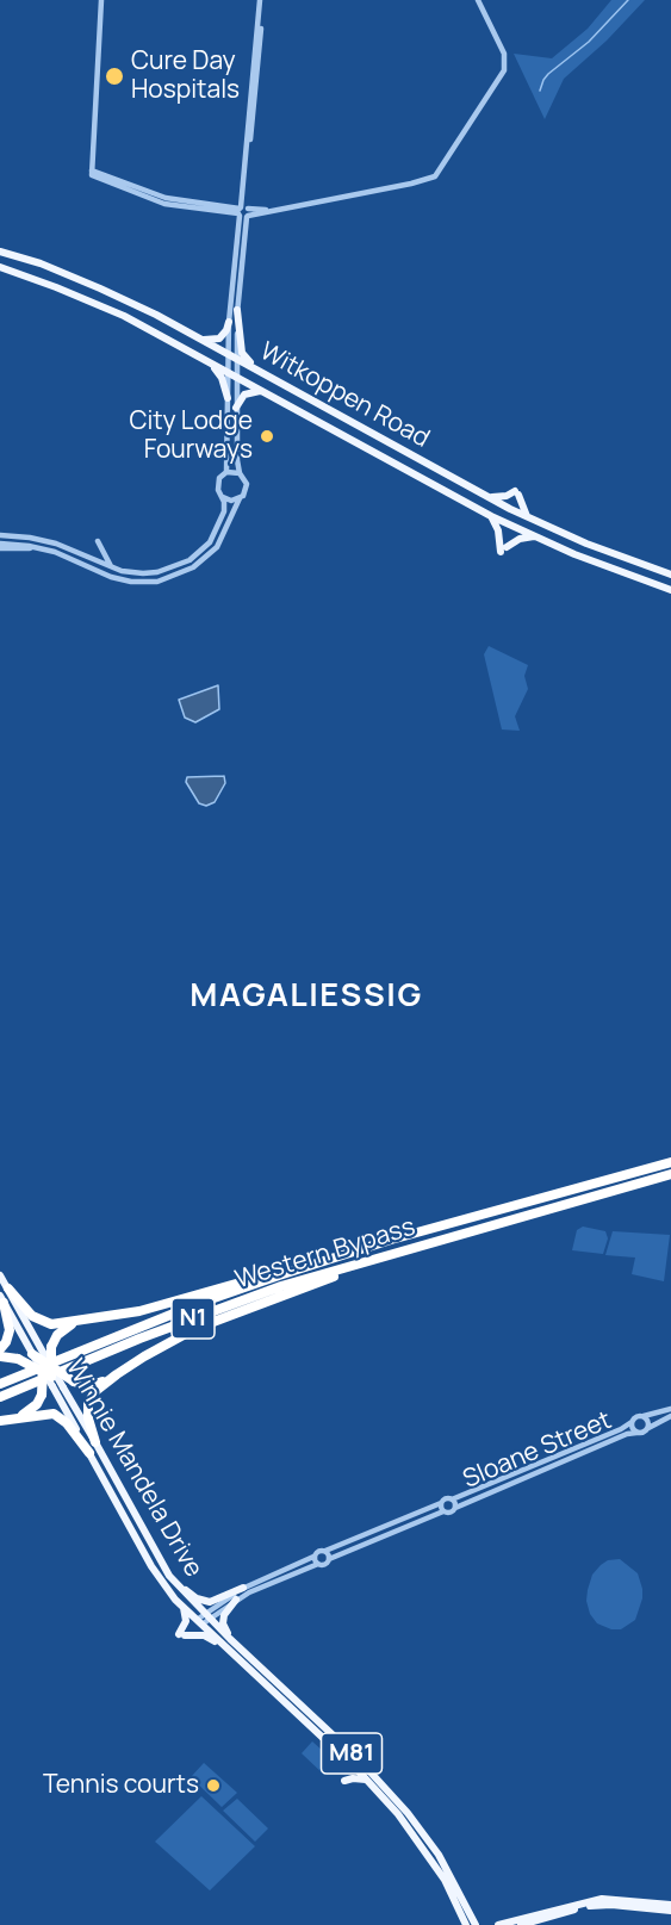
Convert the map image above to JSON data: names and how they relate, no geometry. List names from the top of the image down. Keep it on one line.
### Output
{"streets":{"highway":["Western Bypass","N1"],"main road":["Witkoppen Road","Winnie Mandela Drive","M81"],"street":["Sloane Street"]},"districts":["MAGALIESSIG"],"places":["Cure Day Hospitals","City Lodge Fourways","Tennis courts"]}
